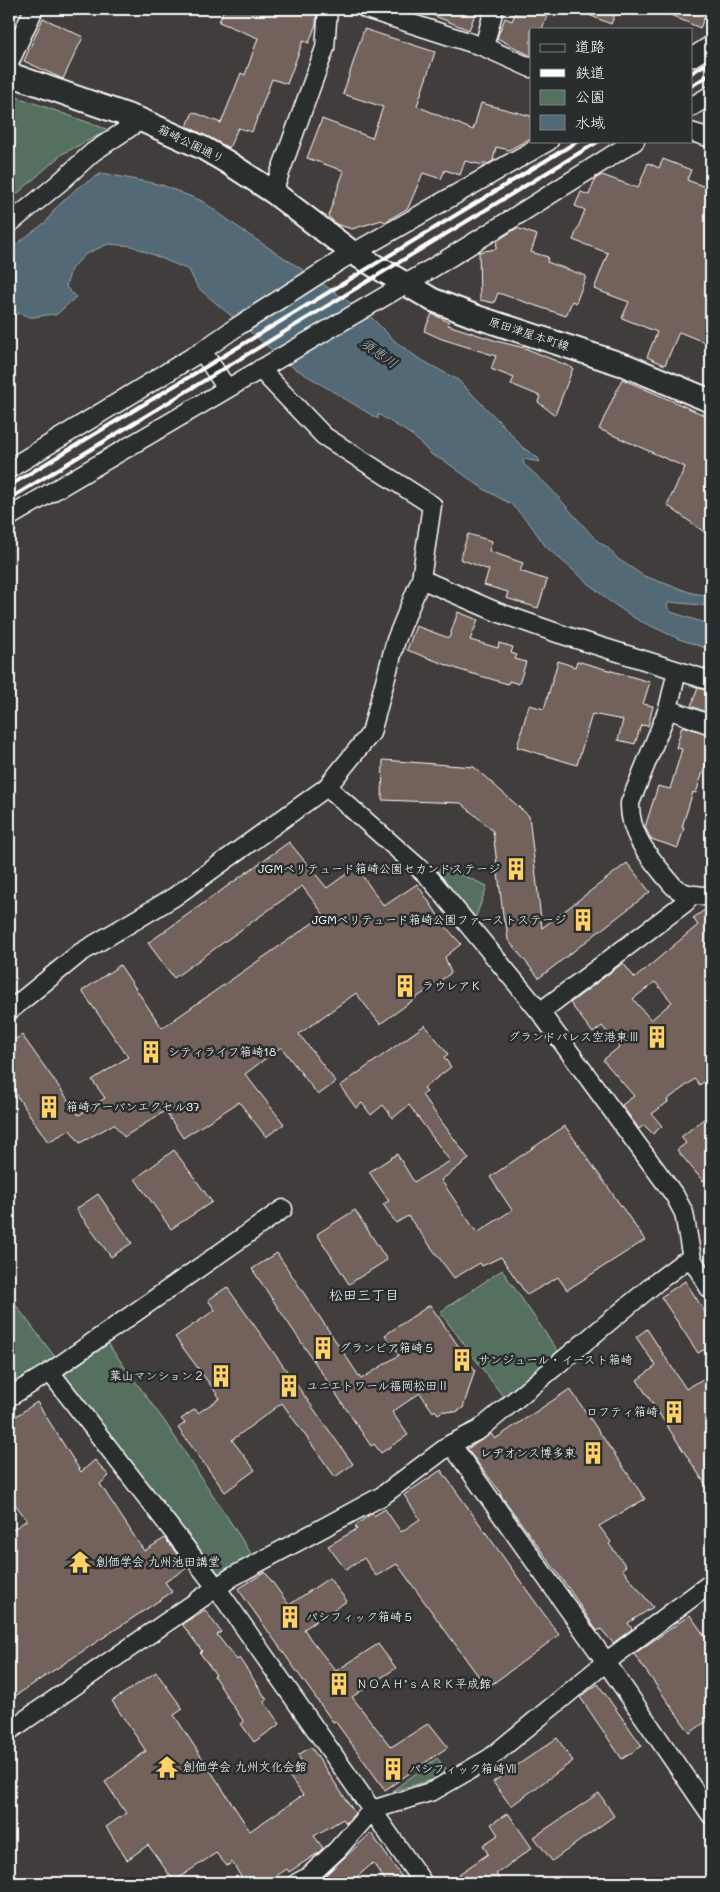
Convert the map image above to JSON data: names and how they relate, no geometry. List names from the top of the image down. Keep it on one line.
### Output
{"streets":{"street":["箱崎公園通り","原田津屋本町線"]},"crossings":[["箱崎公園通り","原田津屋本町線"]],"districts":["松田三丁目"],"water":["須恵川"],"places":{"building":["JGMベリテュード箱崎公園セカンドステージ","JGMベリテュード箱崎公園ファーストステージ","ラウレアＫ","グランドパレス空港東Ⅲ","シティライフ箱崎18","箱崎アーバンエクセル37","グランピア箱崎５","サンジュール・イースト箱崎","葉山マンション２","ユニエトワール福岡松田Ⅱ","ロフティ箱崎","レヂオンス博多東","パシフィック箱崎５","ＮＯＡＨ’ｓＡＲＫ平成館","パシフィック箱崎Ⅶ"],"temple":["創価学会 九州池田講堂","創価学会 九州文化会館"]},"legend":["道路","鉄道","公園","水域"]}
